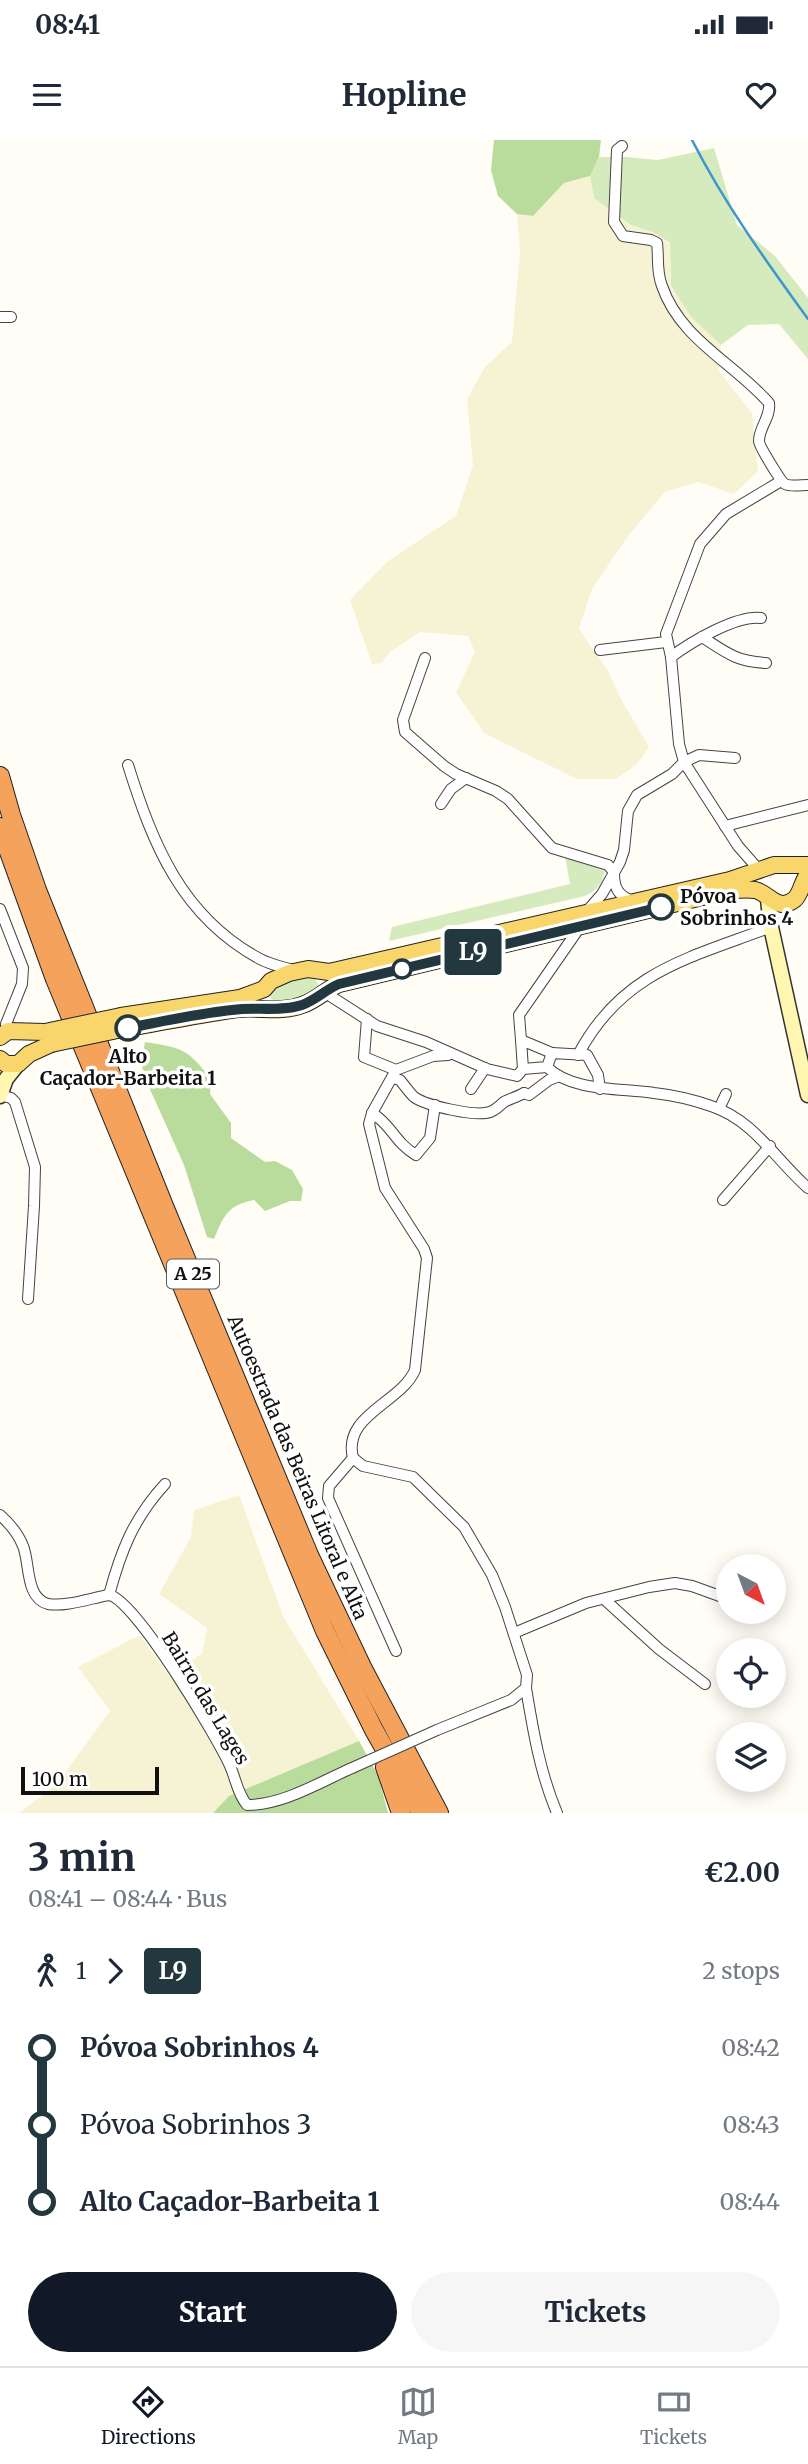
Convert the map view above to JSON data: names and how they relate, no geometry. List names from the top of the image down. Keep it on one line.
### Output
{"streets":{"highway":["A 25","Autoestrada das Beiras Litoral e Alta"],"street":["Bairro das Lages"]},"places":["Póvoa Sobrinhos 4","Alto Caçador-Barbeita 1"],"lines":["bus line L9"],"scale_bar":"100 m","north":"bottom right","page":{"status":"08:41","header":"Hopline","on_map":"L9","scale":"100 m","heading":["3 min","08:41 – 08:44 · Bus","€2.00"],"legs":["1","L9","2 stops"],"list":[{"name":"Póvoa Sobrinhos 4","value":"08:42"},{"name":"Póvoa Sobrinhos 3","value":"08:43"},{"name":"Alto Caçador-Barbeita 1","value":"08:44"}],"buttons":["Start","Tickets"],"tabs":["Directions","Map","Tickets"]}}
